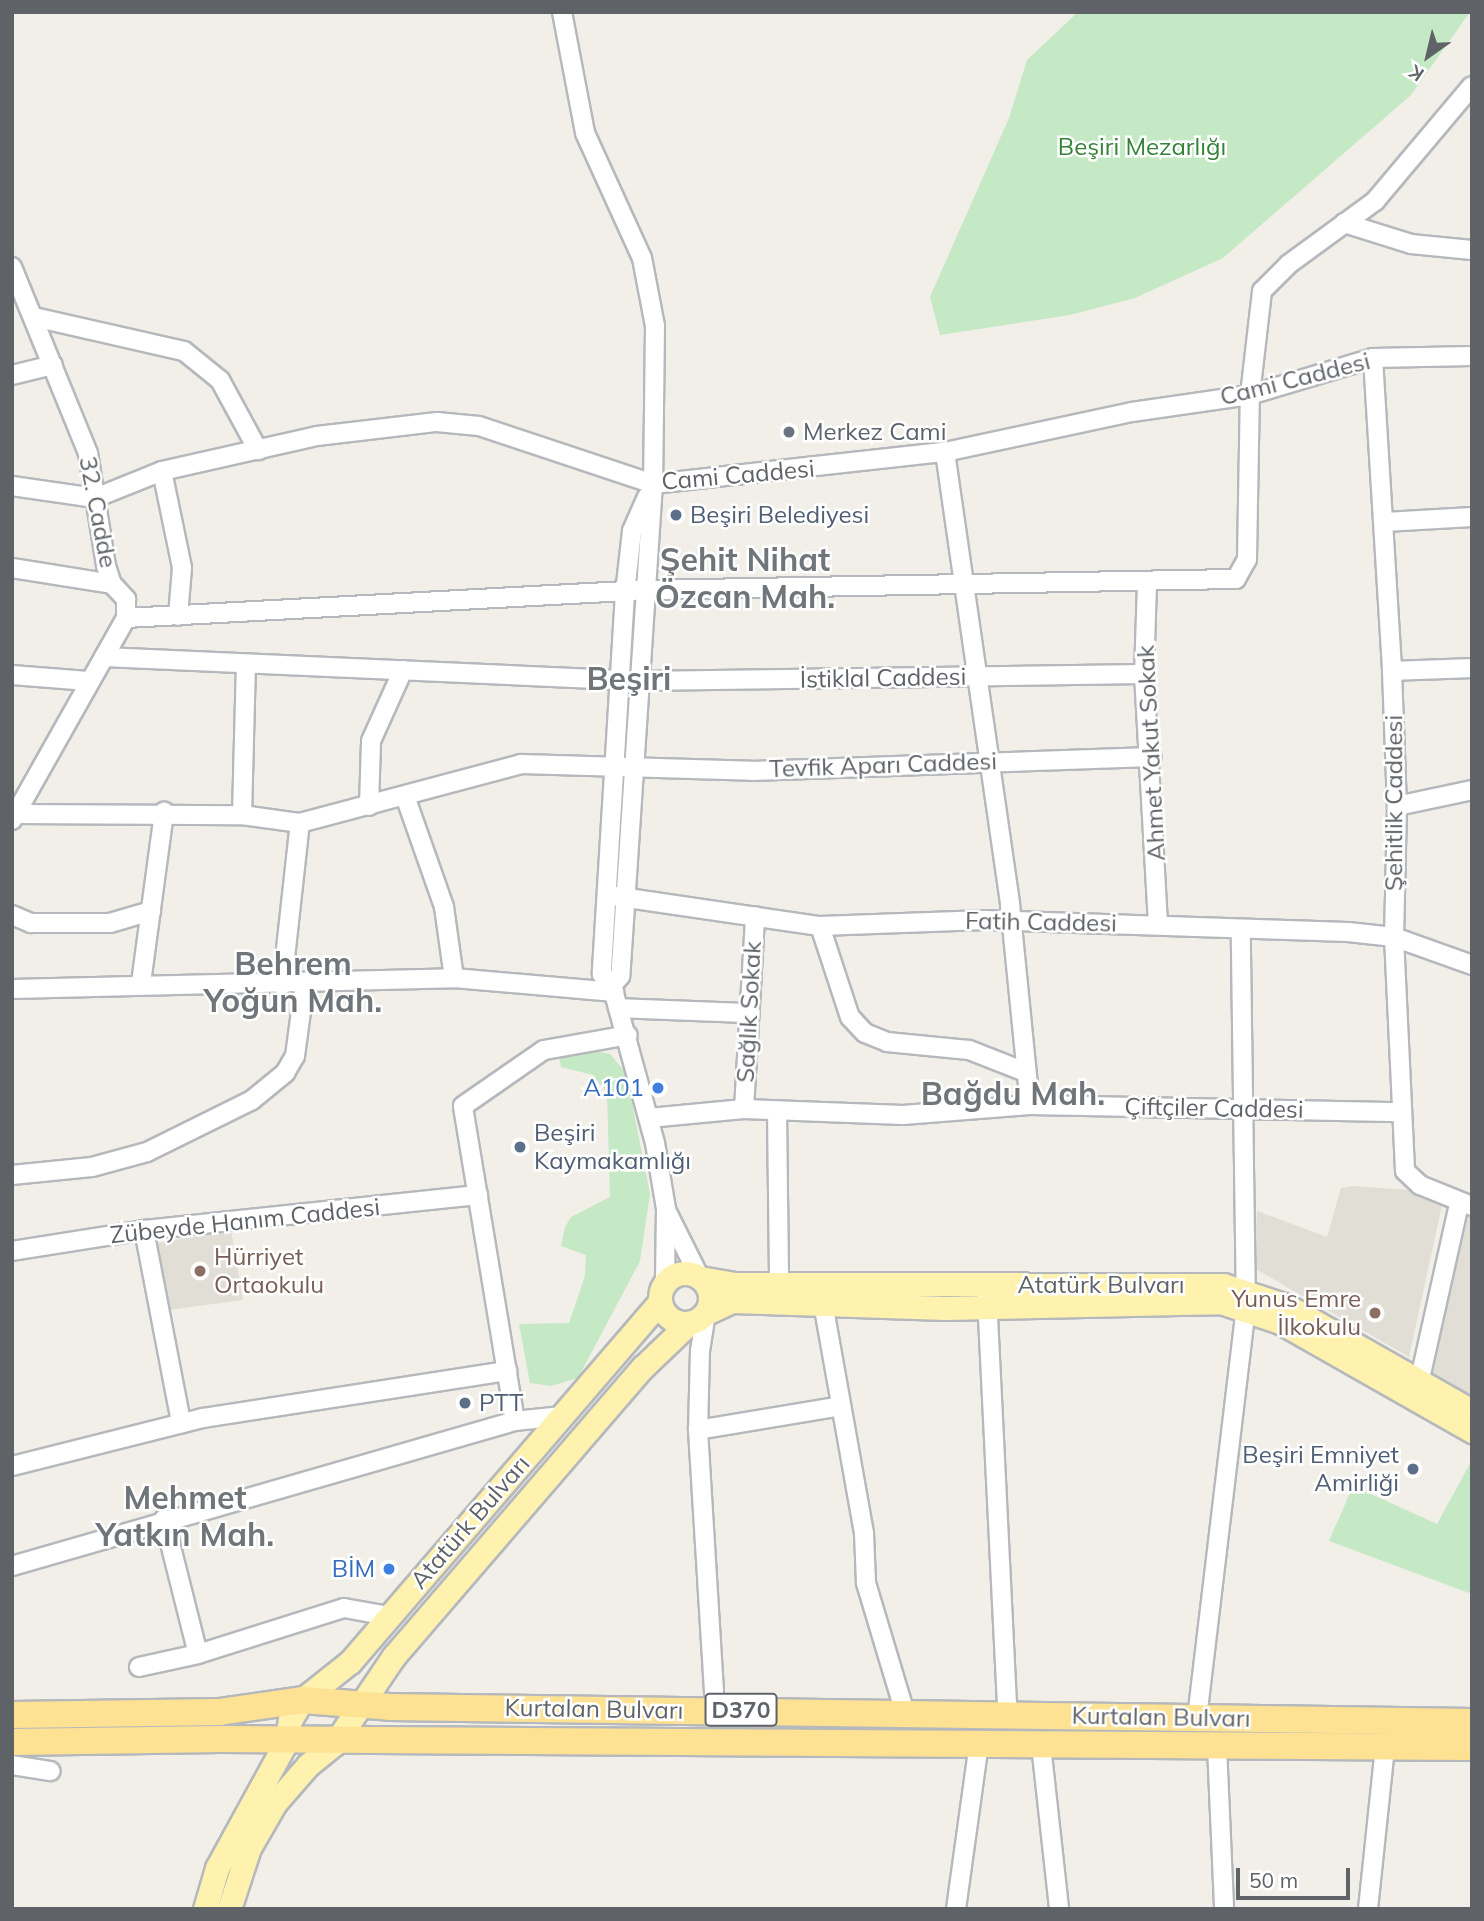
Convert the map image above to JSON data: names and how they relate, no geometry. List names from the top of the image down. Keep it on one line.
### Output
{"streets":{"highway":["Kurtalan Bulvarı","D370"],"main road":["Atatürk Bulvarı"],"street":["Cami Caddesi","32. Cadde","İstiklal Caddesi","Ahmet Yakut Sokak","Tevfik Aparı Caddesi","Şehitlik Caddesi","Fatih Caddesi","Sağlık Sokak","Çiftçiler Caddesi","Zübeyde Hanım Caddesi"]},"crossings":[["Cami Caddesi","32. Cadde"],["Cami Caddesi","Şehitlik Caddesi"],["İstiklal Caddesi","Ahmet Yakut Sokak"],["Ahmet Yakut Sokak","Tevfik Aparı Caddesi"],["Ahmet Yakut Sokak","Fatih Caddesi"],["Şehitlik Caddesi","Fatih Caddesi"],["Şehitlik Caddesi","Çiftçiler Caddesi"],["Fatih Caddesi","Sağlık Sokak"],["Sağlık Sokak","Çiftçiler Caddesi"],["Sağlık Sokak","Atatürk Bulvarı"],["Atatürk Bulvarı","Kurtalan Bulvarı"]],"districts":["Şehit Nihat Özcan Mah.","Beşiri","Behrem Yoğun Mah.","Bağdu Mah.","Mehmet Yatkın Mah."],"parks":["Beşiri Mezarlığı"],"places":["Merkez Cami","Beşiri Belediyesi","A101","Beşiri Kaymakamlığı","Hürriyet Ortaokulu","Yunus Emre İlkokulu","PTT","Beşiri Emniyet Amirliği","BİM"],"scale_bar":"50 m","north":"bottom left"}
